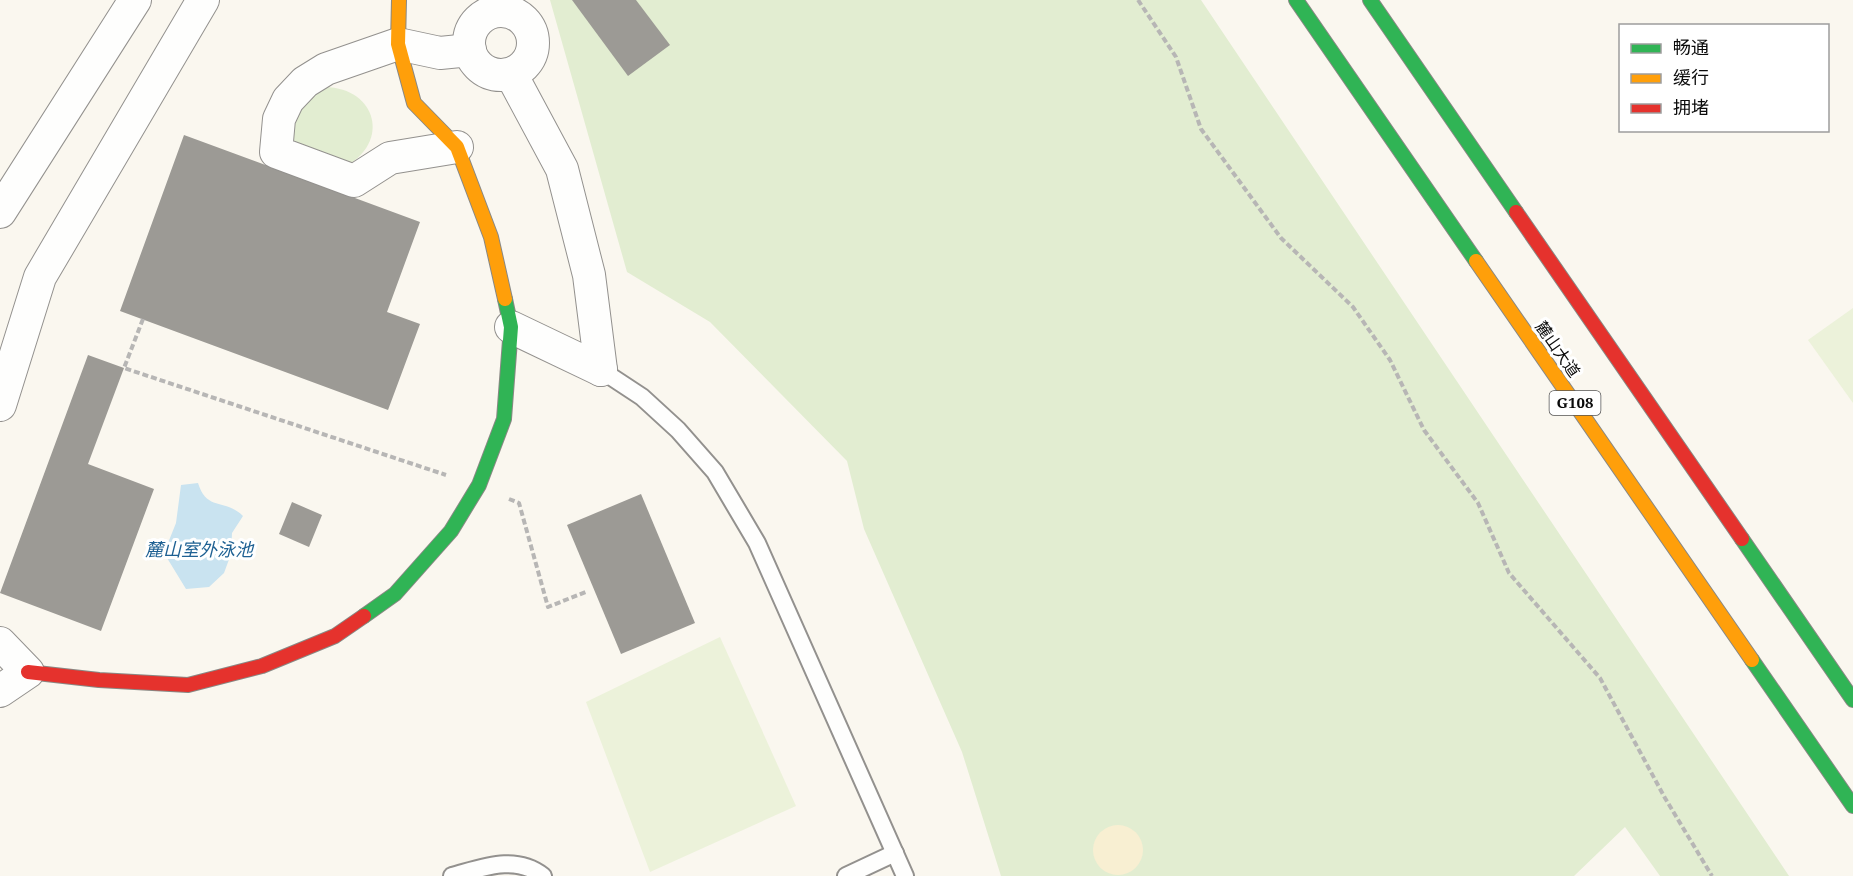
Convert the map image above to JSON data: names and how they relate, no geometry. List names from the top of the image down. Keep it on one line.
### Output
{"streets":{"main road":["麓山大道","G108"]},"water":["麓山室外泳池"],"legend":["畅通","缓行","拥堵"]}
